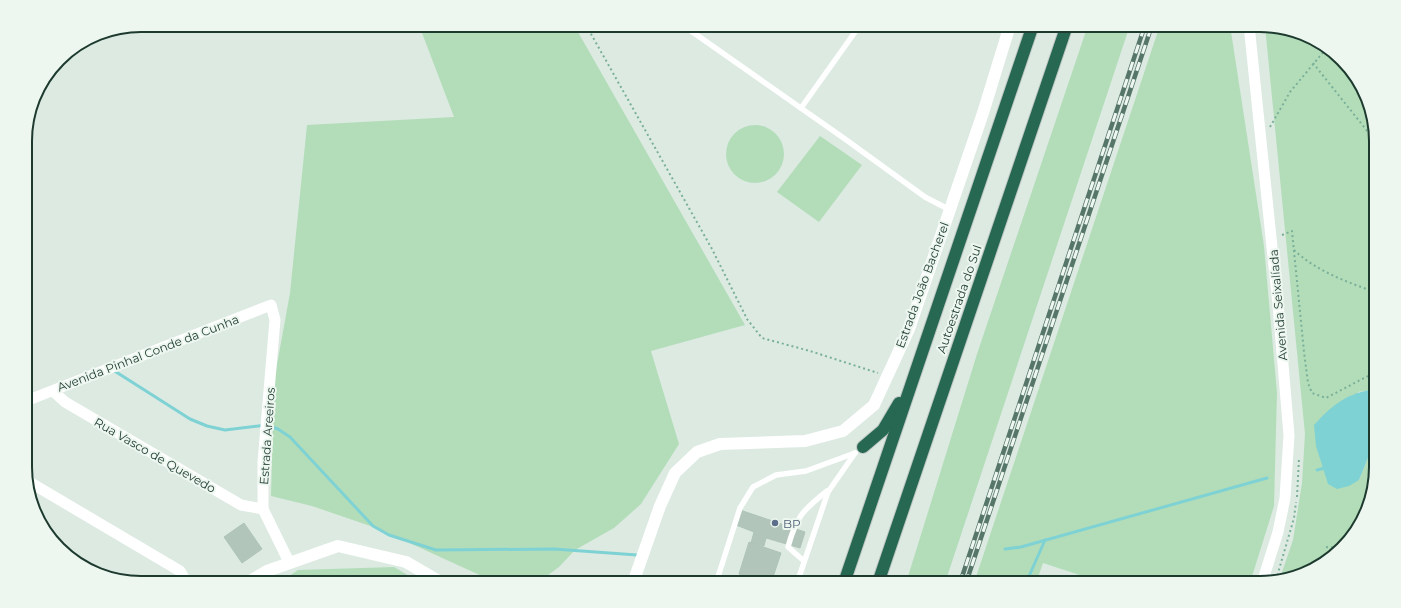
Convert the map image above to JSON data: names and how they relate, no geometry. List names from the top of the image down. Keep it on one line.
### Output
{"streets":{"highway":["Autoestrada do Sul"],"street":["Estrada João Bacherel","Avenida Seixalíada","Avenida Pinhal Conde da Cunha","Estrada Areeiros","Rua Vasco de Quevedo"]},"crossings":[["Avenida Pinhal Conde da Cunha","Estrada Areeiros"],["Avenida Pinhal Conde da Cunha","Rua Vasco de Quevedo"],["Estrada Areeiros","Rua Vasco de Quevedo"]],"places":["BP"]}
